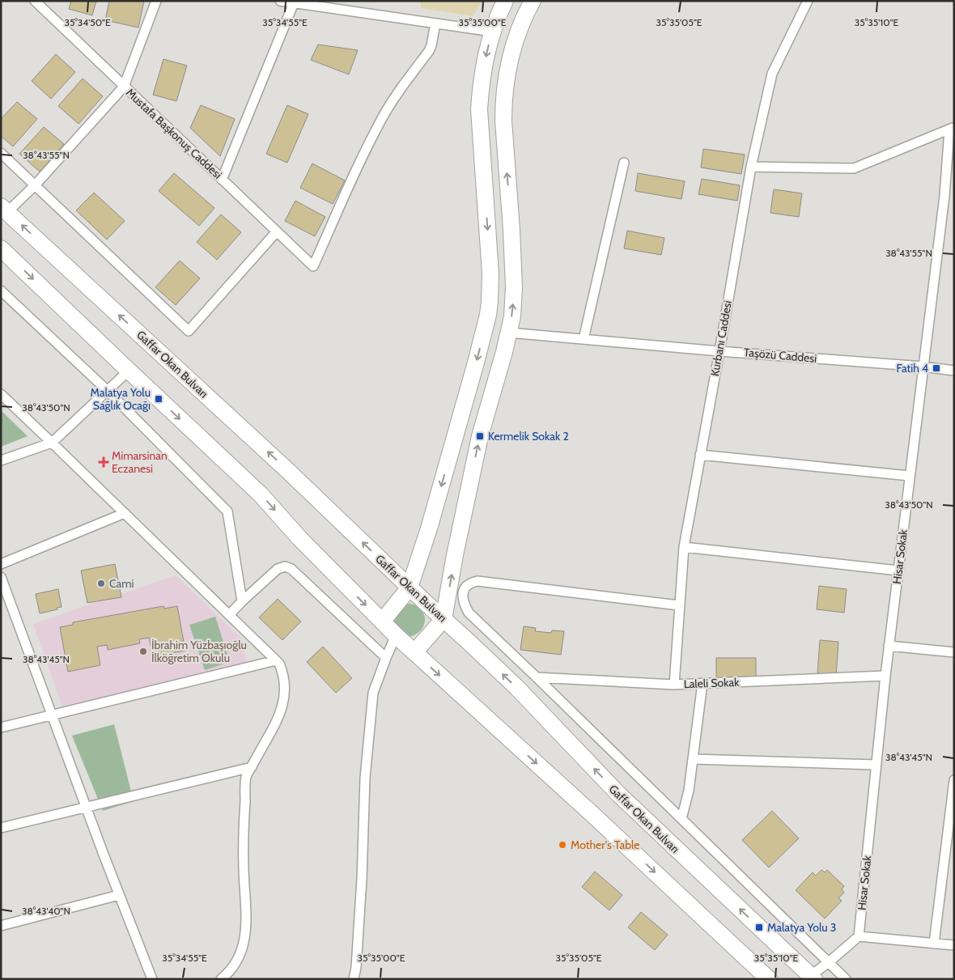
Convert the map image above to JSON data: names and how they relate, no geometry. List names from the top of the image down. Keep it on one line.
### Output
{"streets":{"highway":["Gaffar Okan Bulvarı"],"street":["Mustafa Başkonuş Caddesi","Kurbanı Caddesi","Taşözü Caddesi","Hisar Sokak","Laleli Sokak"]},"crossings":[["Kurbanı Caddesi","Taşözü Caddesi"],["Kurbanı Caddesi","Laleli Sokak"],["Taşözü Caddesi","Hisar Sokak"],["Hisar Sokak","Laleli Sokak"]],"places":{"transit":["Fatih 4","Malatya Yolu Sağlık Ocağı","Kermelik Sokak 2","Malatya Yolu 3"],"health":["Mimarsinan Eczanesi"],"other":["Cami","İbrahim Yüzbaşıoğlu İlköğretim Okulu","Mother's Table"]},"coordinates":["35°34'50\"E","35°34'55\"E","35°35'00\"E","35°35'05\"E","35°35'10\"E","38°43'55\"N","38°43'50\"N","38°43'45\"N","38°43'40\"N"]}
